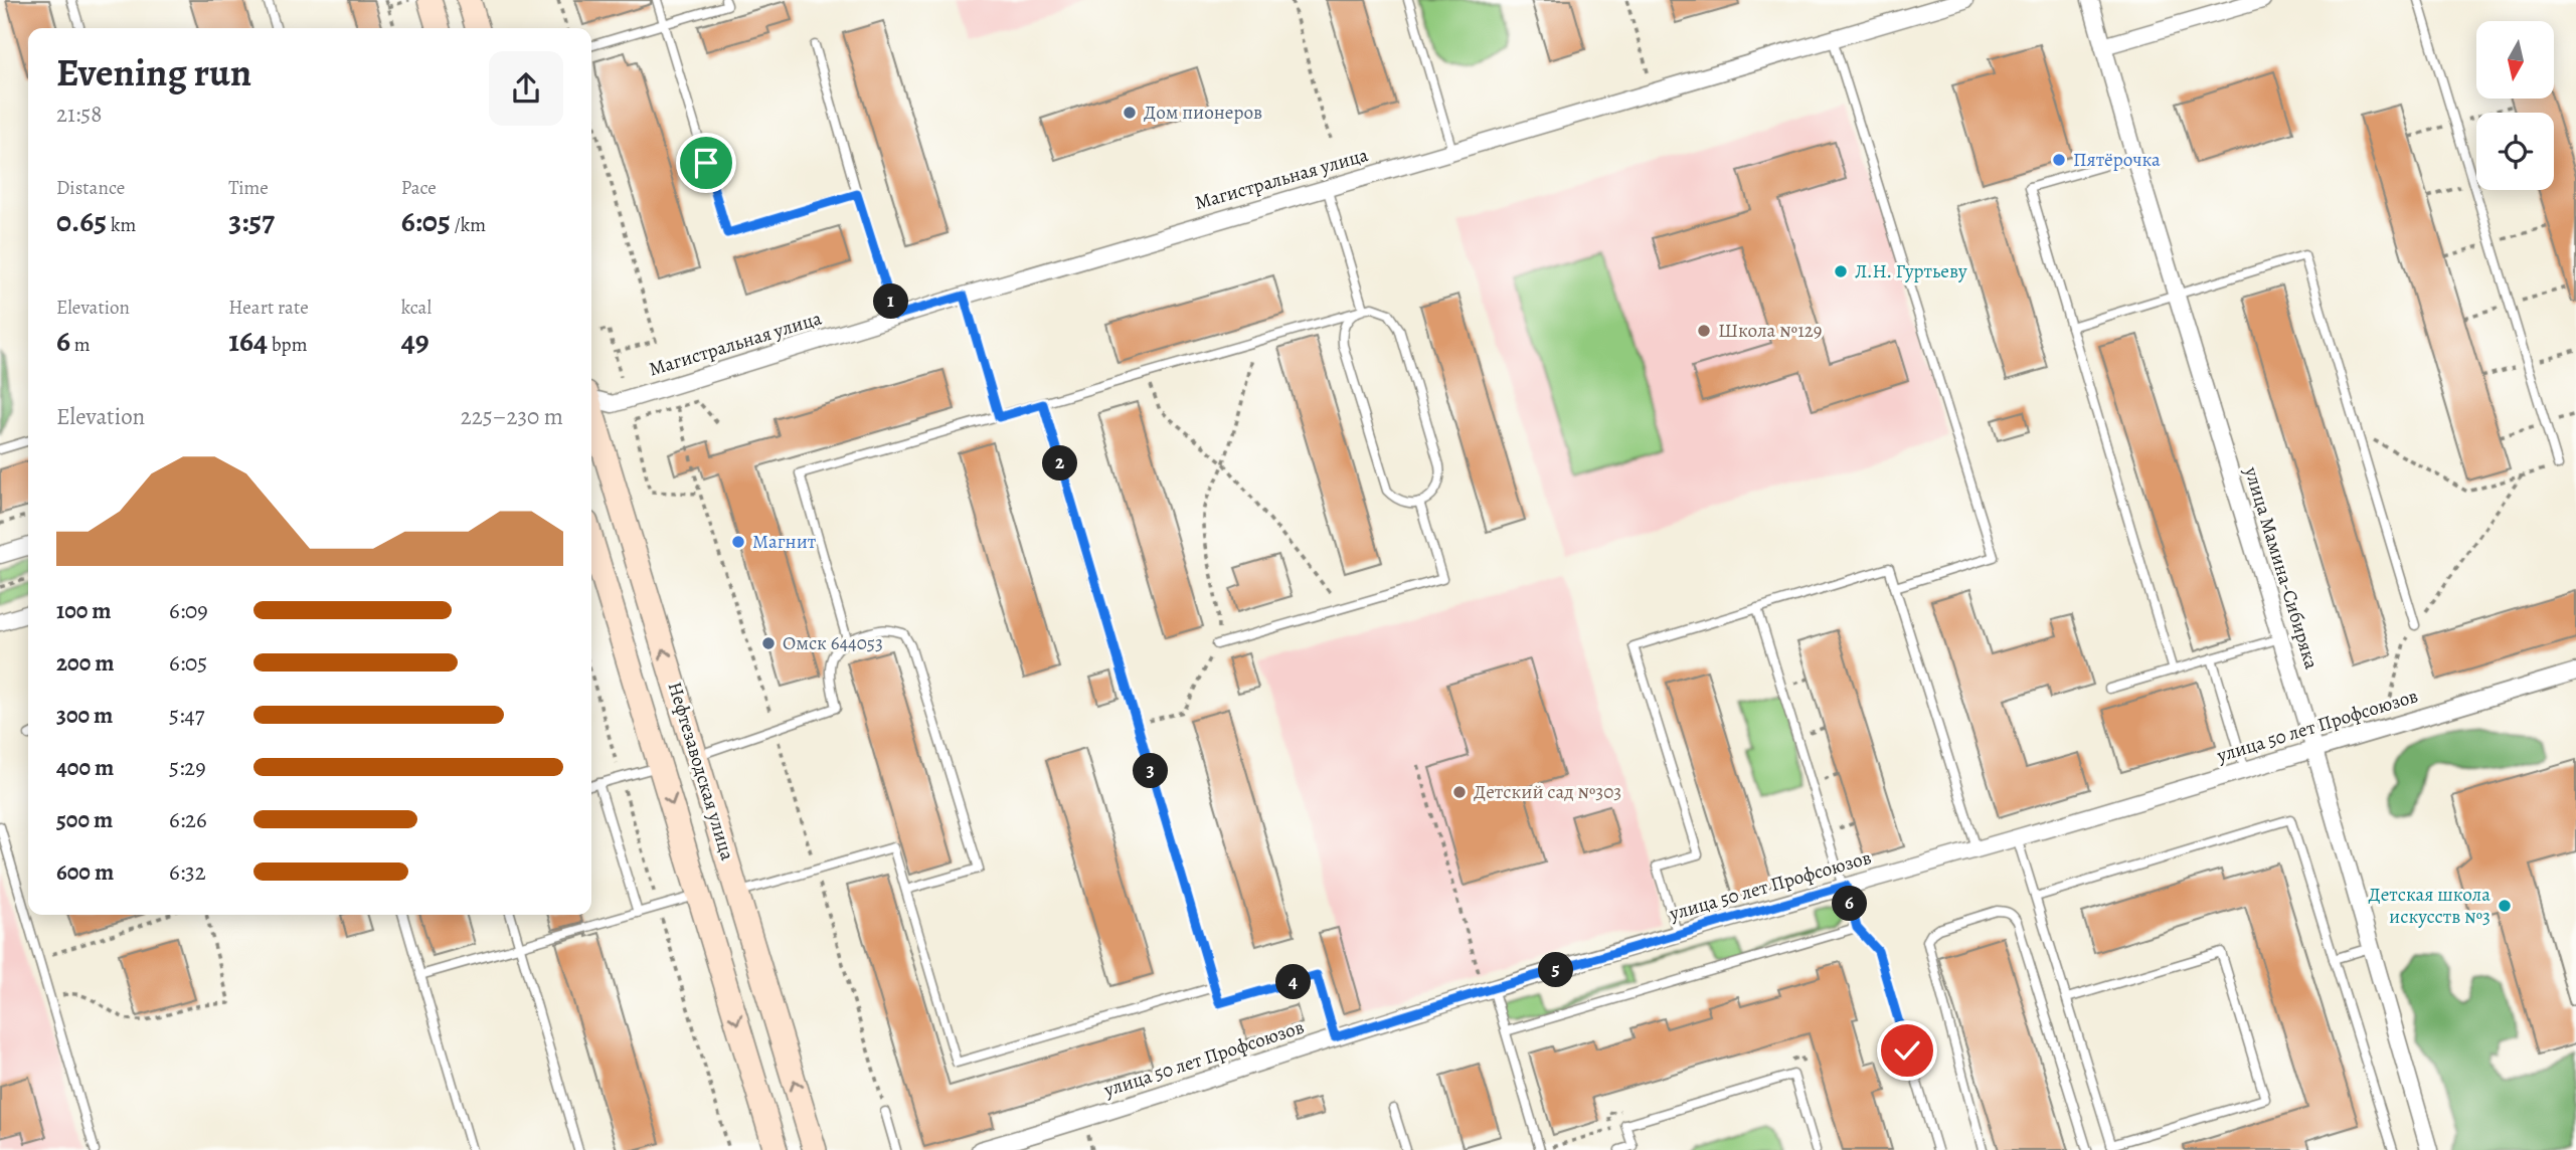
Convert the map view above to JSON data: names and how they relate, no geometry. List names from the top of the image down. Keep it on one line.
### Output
{"streets":{"main road":["Нефтезаводская улица"],"street":["Магистральная улица","улица Мамина-Сибиряка","улица 50 лет Профсоюзов"]},"crossings":[["улица Мамина-Сибиряка","улица 50 лет Профсоюзов"]],"places":["Дом пионеров","Пятёрочка","Л.Н. Гуртьеву","Школа №129","Магнит","Омск 644053","Детский сад №303","Детская школа искусств №3"],"north":"bottom","page":{"heading":["Evening run","21:58"],"stats":[["Distance","0.65 km"],["Time","3:57"],["Pace","6:05 /km"],["Elevation","6 m"],["Heart rate","164 bpm"],["kcal","49"]],"pins":["1","2","3","6","5","4"],"chart":["Elevation","225–230 m"],"list":[{"name":"100 m","note":"6:09"},{"name":"200 m","note":"6:05"},{"name":"300 m","note":"5:47"},{"name":"400 m","note":"5:29"},{"name":"500 m","note":"6:26"},{"name":"600 m","note":"6:32"}]}}
